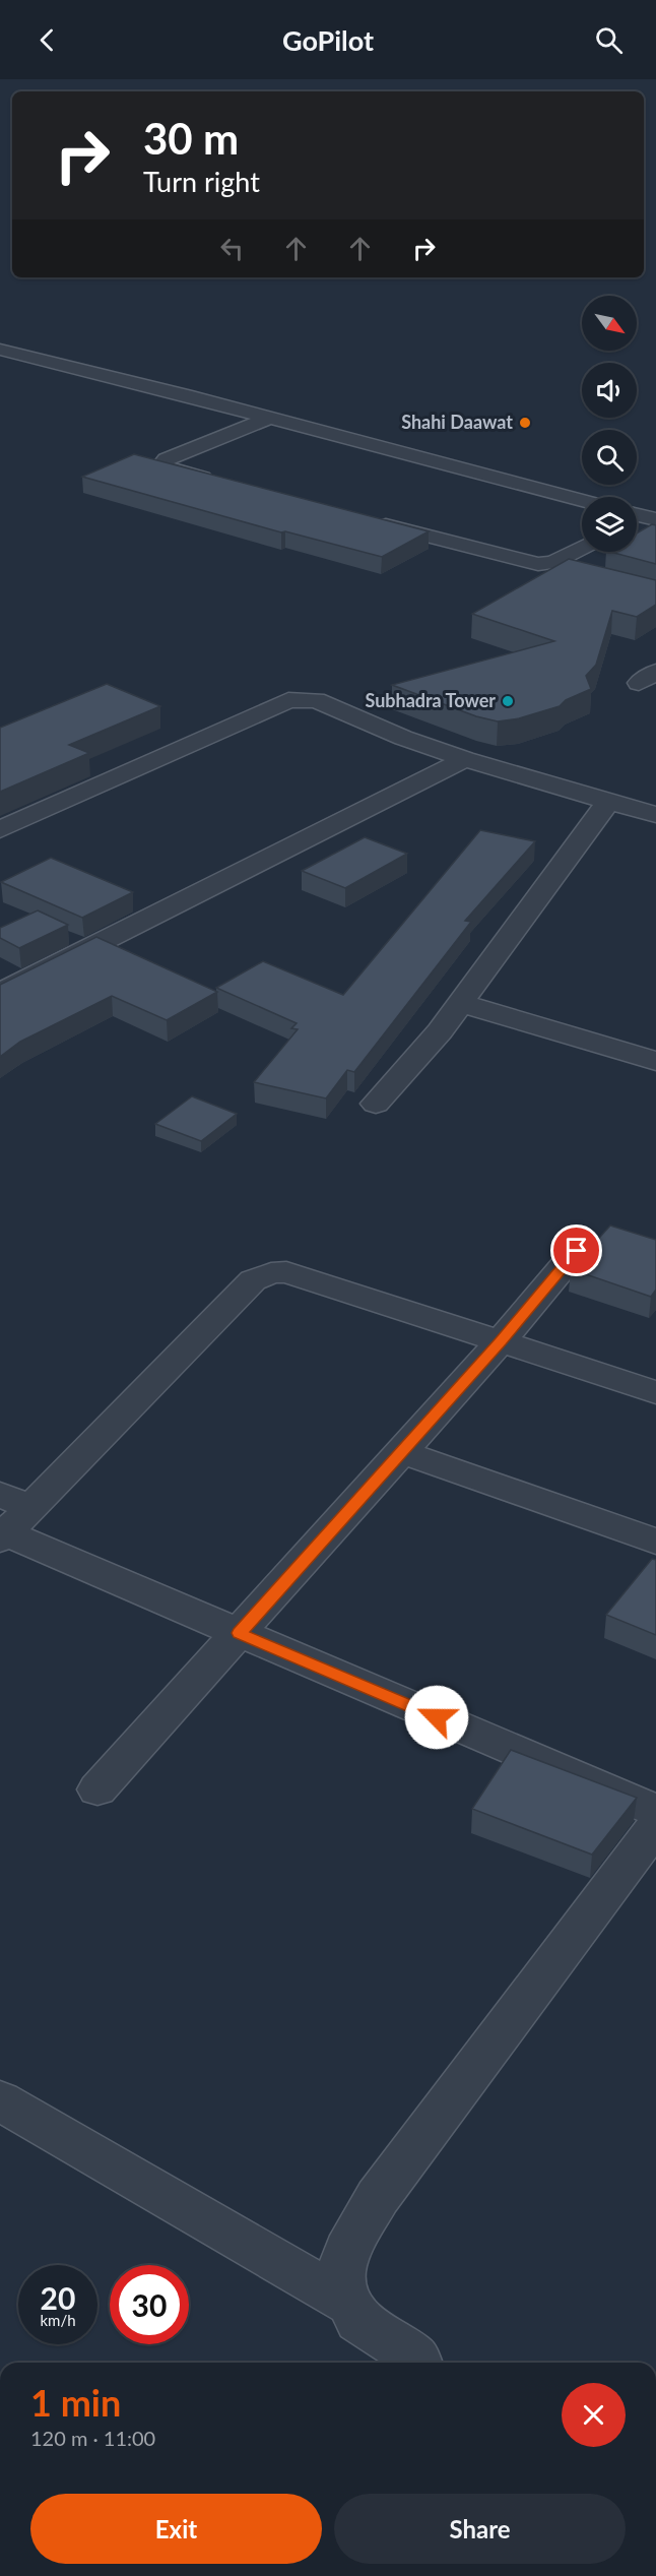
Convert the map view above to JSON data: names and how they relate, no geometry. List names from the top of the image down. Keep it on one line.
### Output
{"places":["Shahi Daawat","Subhadra Tower"],"north":"bottom right","page":{"header":"GoPilot","turn":["30 m","Turn right"],"speed":"20 km/h","limit":"30","heading":["1 min","120 m · 11:00"],"buttons":["Exit","Share"]}}
